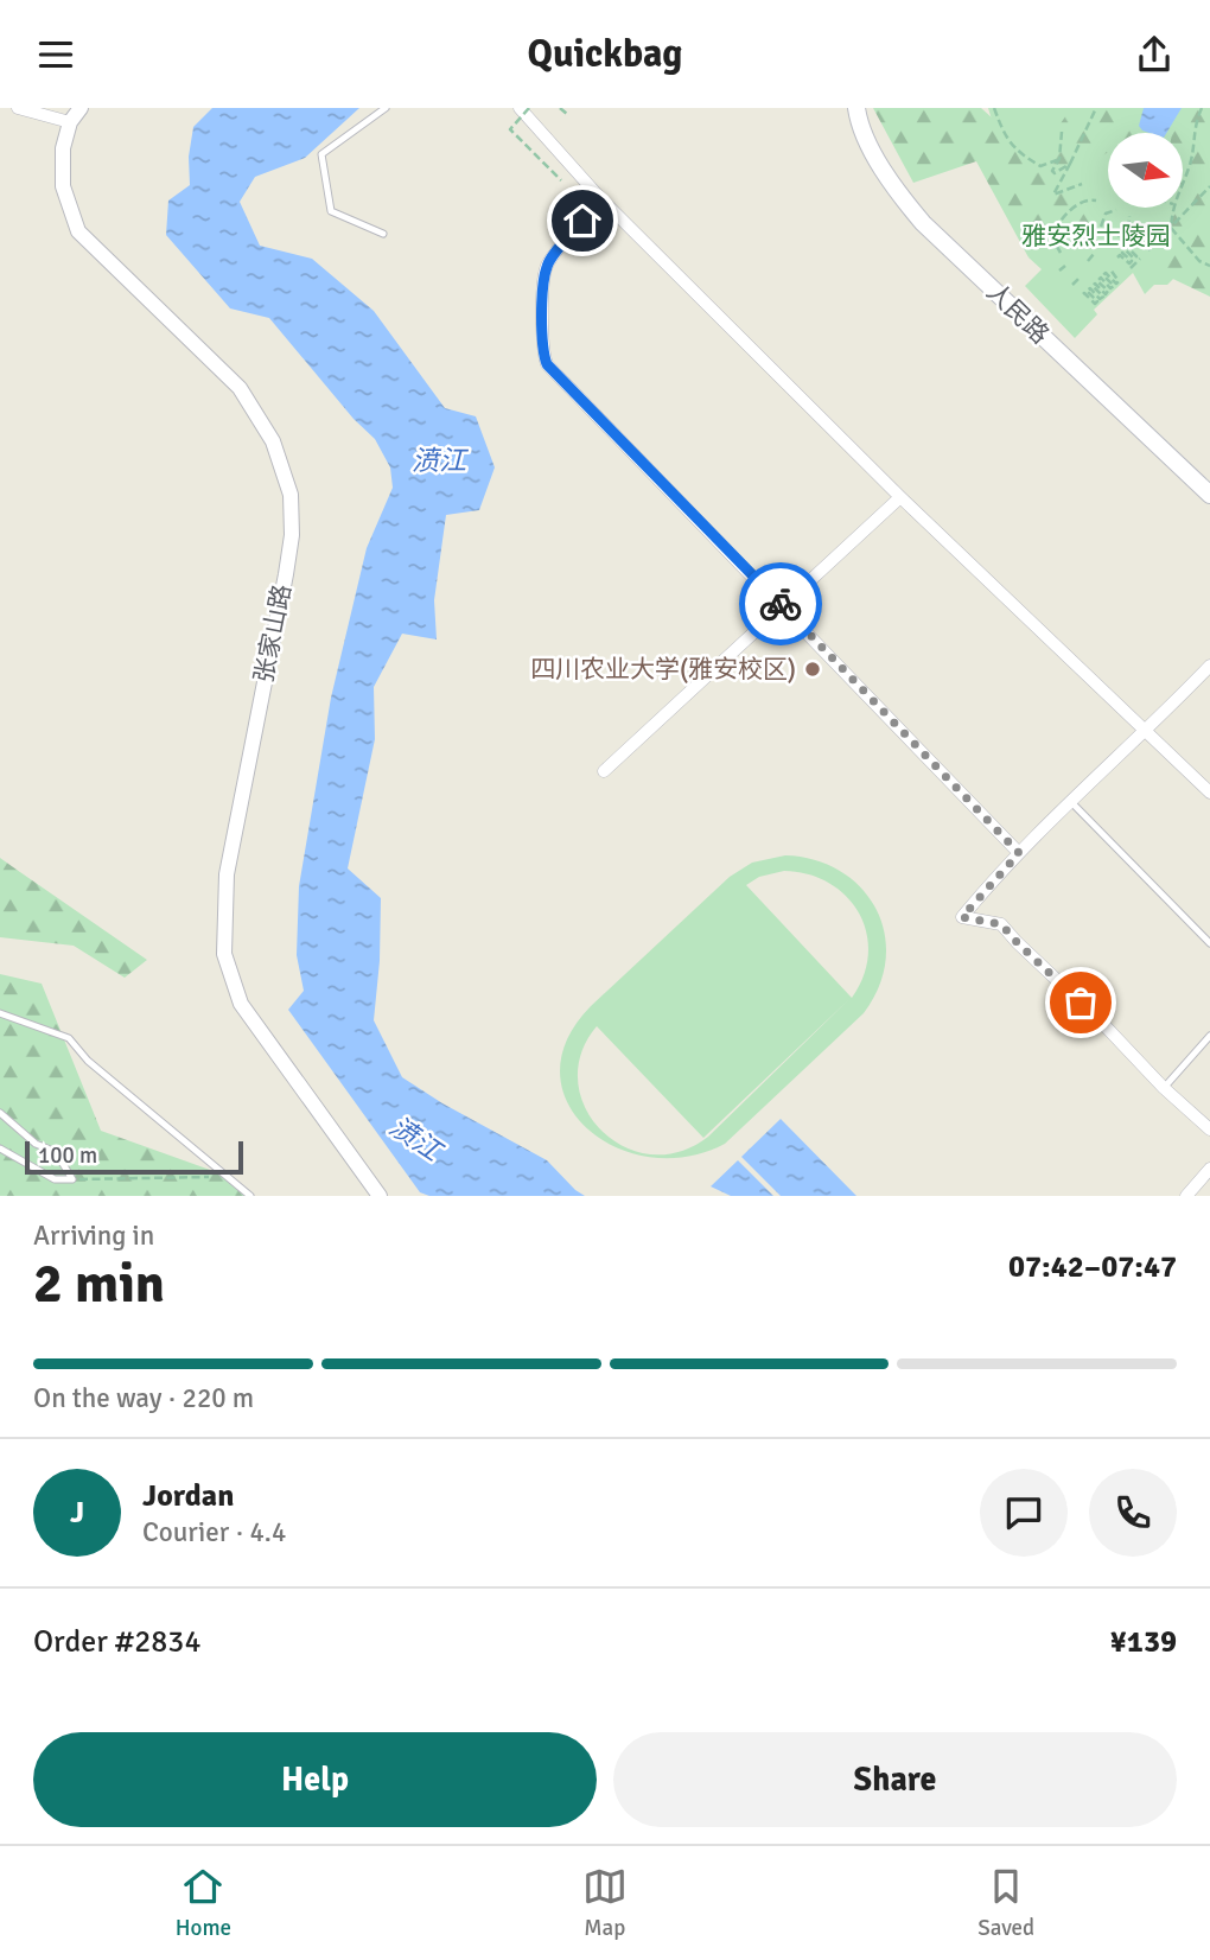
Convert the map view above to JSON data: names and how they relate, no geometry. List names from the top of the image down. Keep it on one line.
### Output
{"streets":{"main road":["人民路"],"street":["张家山路"]},"water":["𣸣江"],"parks":["雅安烈士陵园"],"places":["四川农业大学(雅安校区)"],"scale_bar":"100 m","north":"right","page":{"header":"Quickbag","scale":"100 m","heading":["2 min","Arriving in","07:42–07:47"],"panel":["Jordan","Courier · 4.4","Order #2834","¥139"],"bar":"On the way · 220 m","round":"J","buttons":["Help","Share"],"tabs":["Home","Map","Saved"]}}
